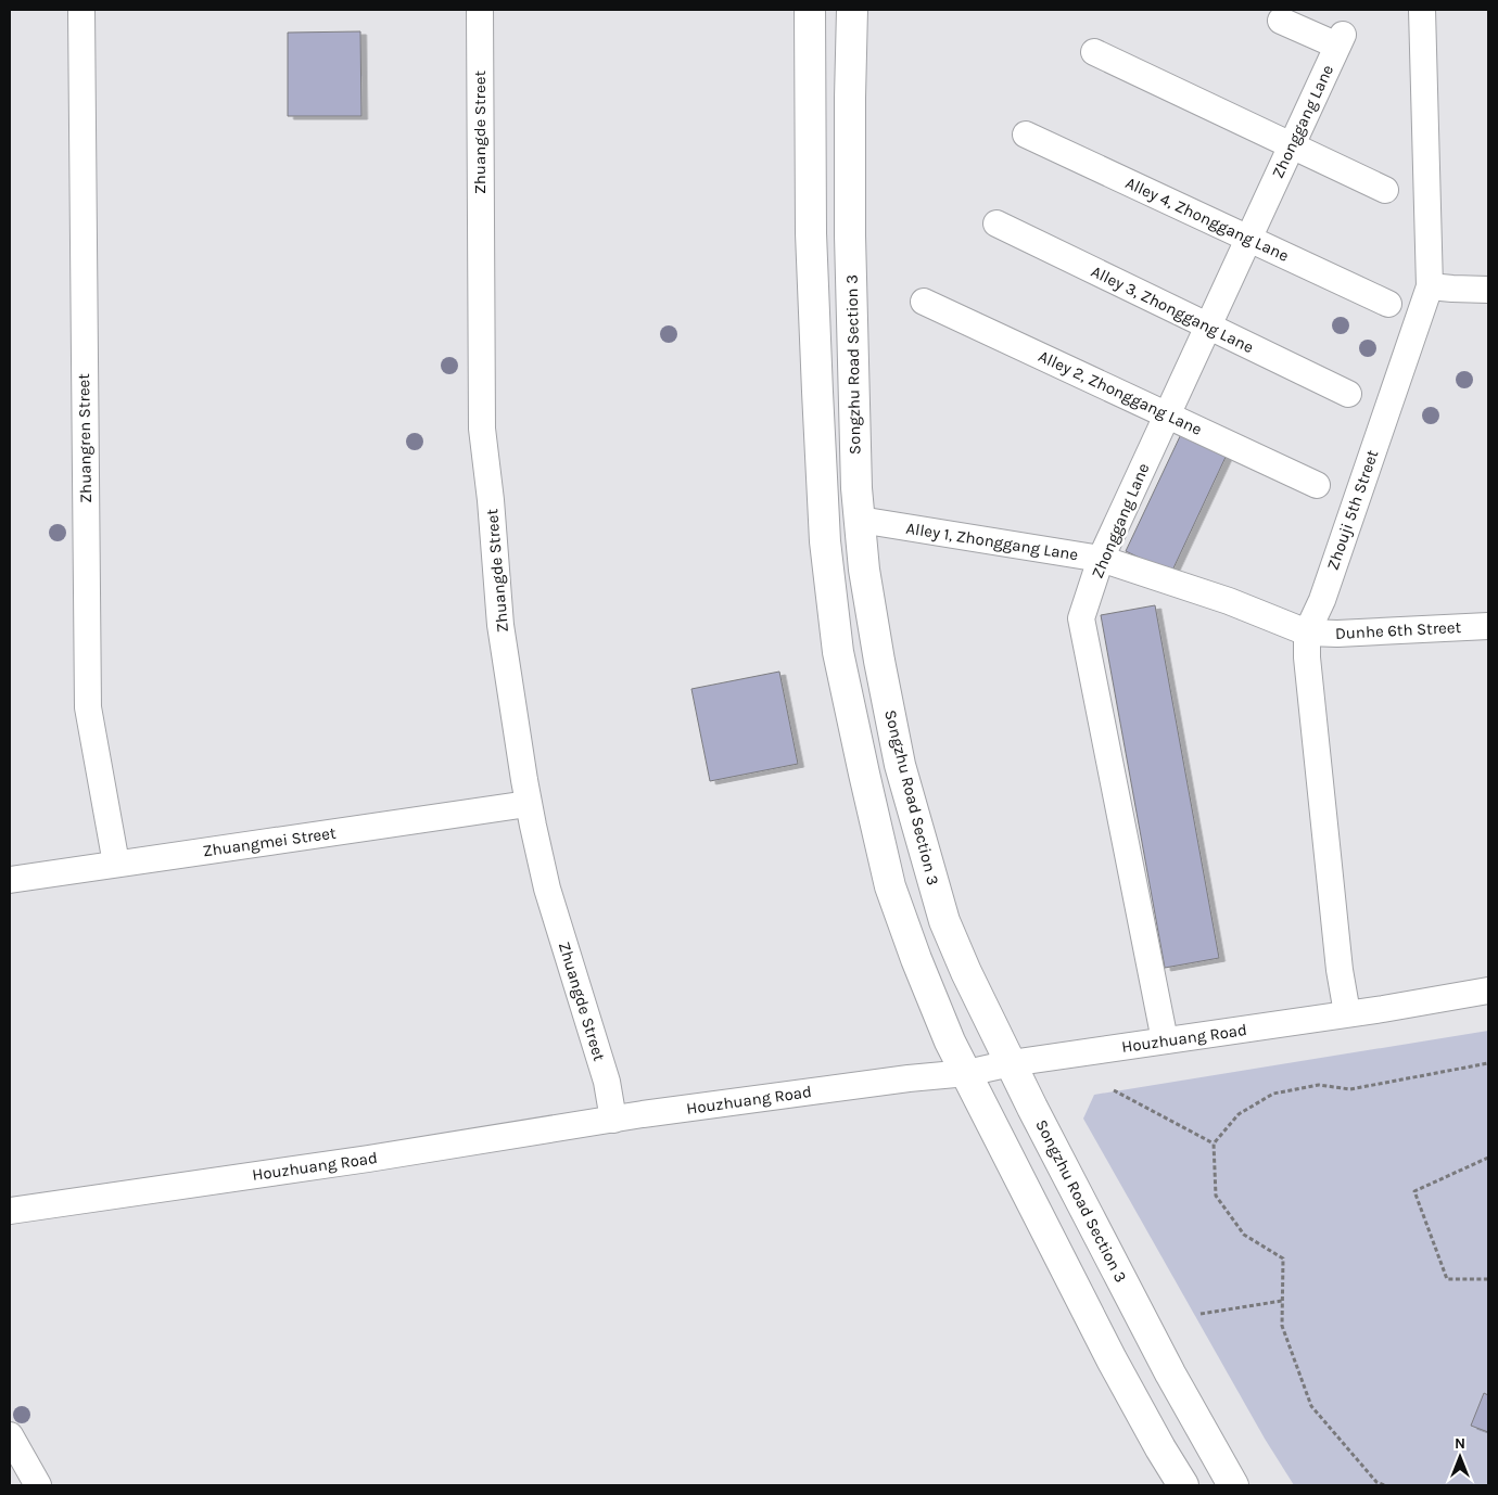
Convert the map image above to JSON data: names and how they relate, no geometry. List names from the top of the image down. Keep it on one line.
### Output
{"streets":{"street":["Zhonggang Lane","Zhuangde Street","Alley 4, Zhonggang Lane","Alley 3, Zhonggang Lane","Songzhu Road Section 3","Alley 2, Zhonggang Lane","Zhuangren Street","Zhouji 5th Street","Alley 1, Zhonggang Lane","Dunhe 6th Street","Zhuangmei Street","Houzhuang Road"]},"crossings":[["Zhonggang Lane","Alley 4, Zhonggang Lane"],["Zhonggang Lane","Alley 3, Zhonggang Lane"],["Zhonggang Lane","Alley 2, Zhonggang Lane"],["Zhonggang Lane","Alley 1, Zhonggang Lane"],["Zhonggang Lane","Houzhuang Road"],["Zhuangde Street","Zhuangmei Street"],["Zhuangde Street","Houzhuang Road"],["Songzhu Road Section 3","Alley 1, Zhonggang Lane"],["Songzhu Road Section 3","Houzhuang Road"],["Zhuangren Street","Zhuangmei Street"],["Zhouji 5th Street","Alley 1, Zhonggang Lane"],["Zhouji 5th Street","Dunhe 6th Street"],["Zhouji 5th Street","Houzhuang Road"],["Alley 1, Zhonggang Lane","Dunhe 6th Street"]],"north":"top"}
